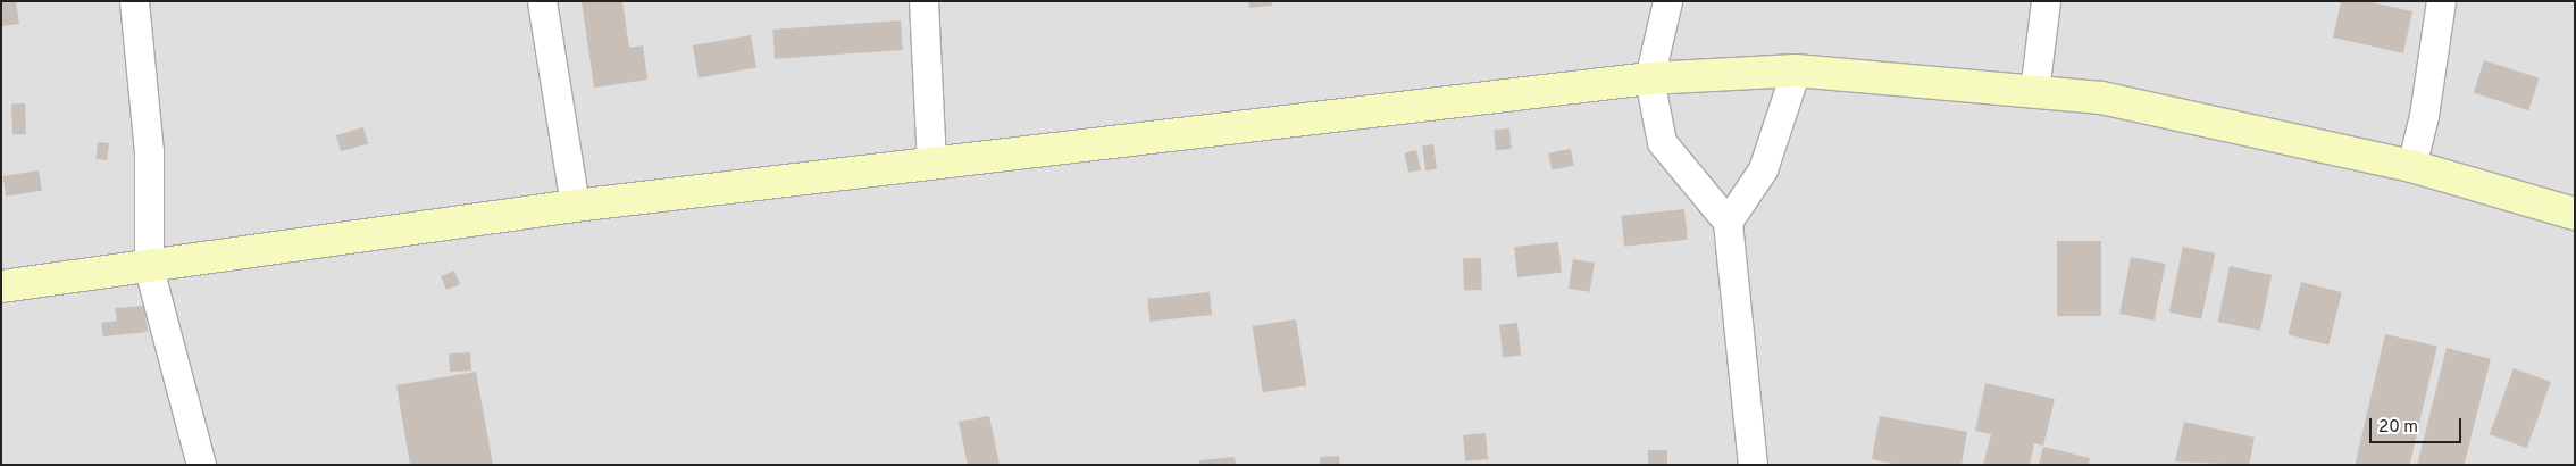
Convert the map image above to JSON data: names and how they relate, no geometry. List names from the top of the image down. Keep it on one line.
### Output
{"scale_bar":"20 m"}
